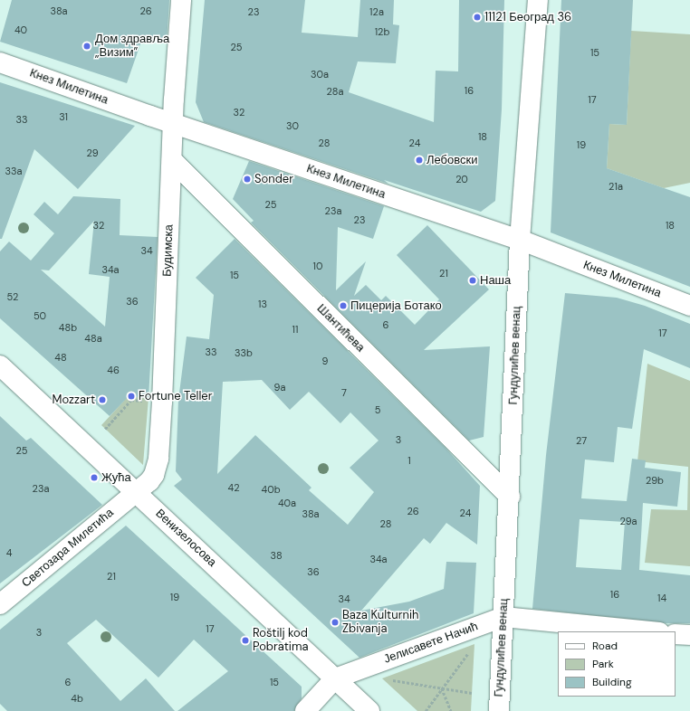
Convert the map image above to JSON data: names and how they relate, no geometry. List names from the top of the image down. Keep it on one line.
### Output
{"streets":{"street":["Кнез Милетина","Будимска","Шантићева","Гундулићев венац","Венизелосова","Светозара Милетића","Јелисавете Начић"]},"crossings":[["Кнез Милетина","Будимска"],["Кнез Милетина","Гундулићев венац"],["Будимска","Шантићева"],["Будимска","Венизелосова"],["Будимска","Светозара Милетића"],["Шантићева","Гундулићев венац"],["Гундулићев венац","Јелисавете Начић"],["Венизелосова","Светозара Милетића"],["Венизелосова","Јелисавете Начић"]],"places":["11121 Београд 36","Дом здравља „Визим”","Лебовски","Sonder","Наша","Пицерија Ботако","Fortune Teller","Mozzart","Жућа","Baza Kulturnih Zbivanja","Roštilj kod Pobratima"],"house_numbers":["38a","26","23","12a","40","12b","25","15","30a","16","28a","17","32","31","33","30","18","28","24","19","29","33a","20","21a","25","23a","23","32","18","34","10","34a","21","15","52","36","13","50","6","48b","11","17","48a","33","33b","48","9","46","9a","7","5","3","27","25","1","29b","42","23a","40b","40a","26","24","38a","29a","28","4","38","34a","36","21","16","19","14","34","17","3","6","15","4b"],"legend":["Road","Park","Building"]}
